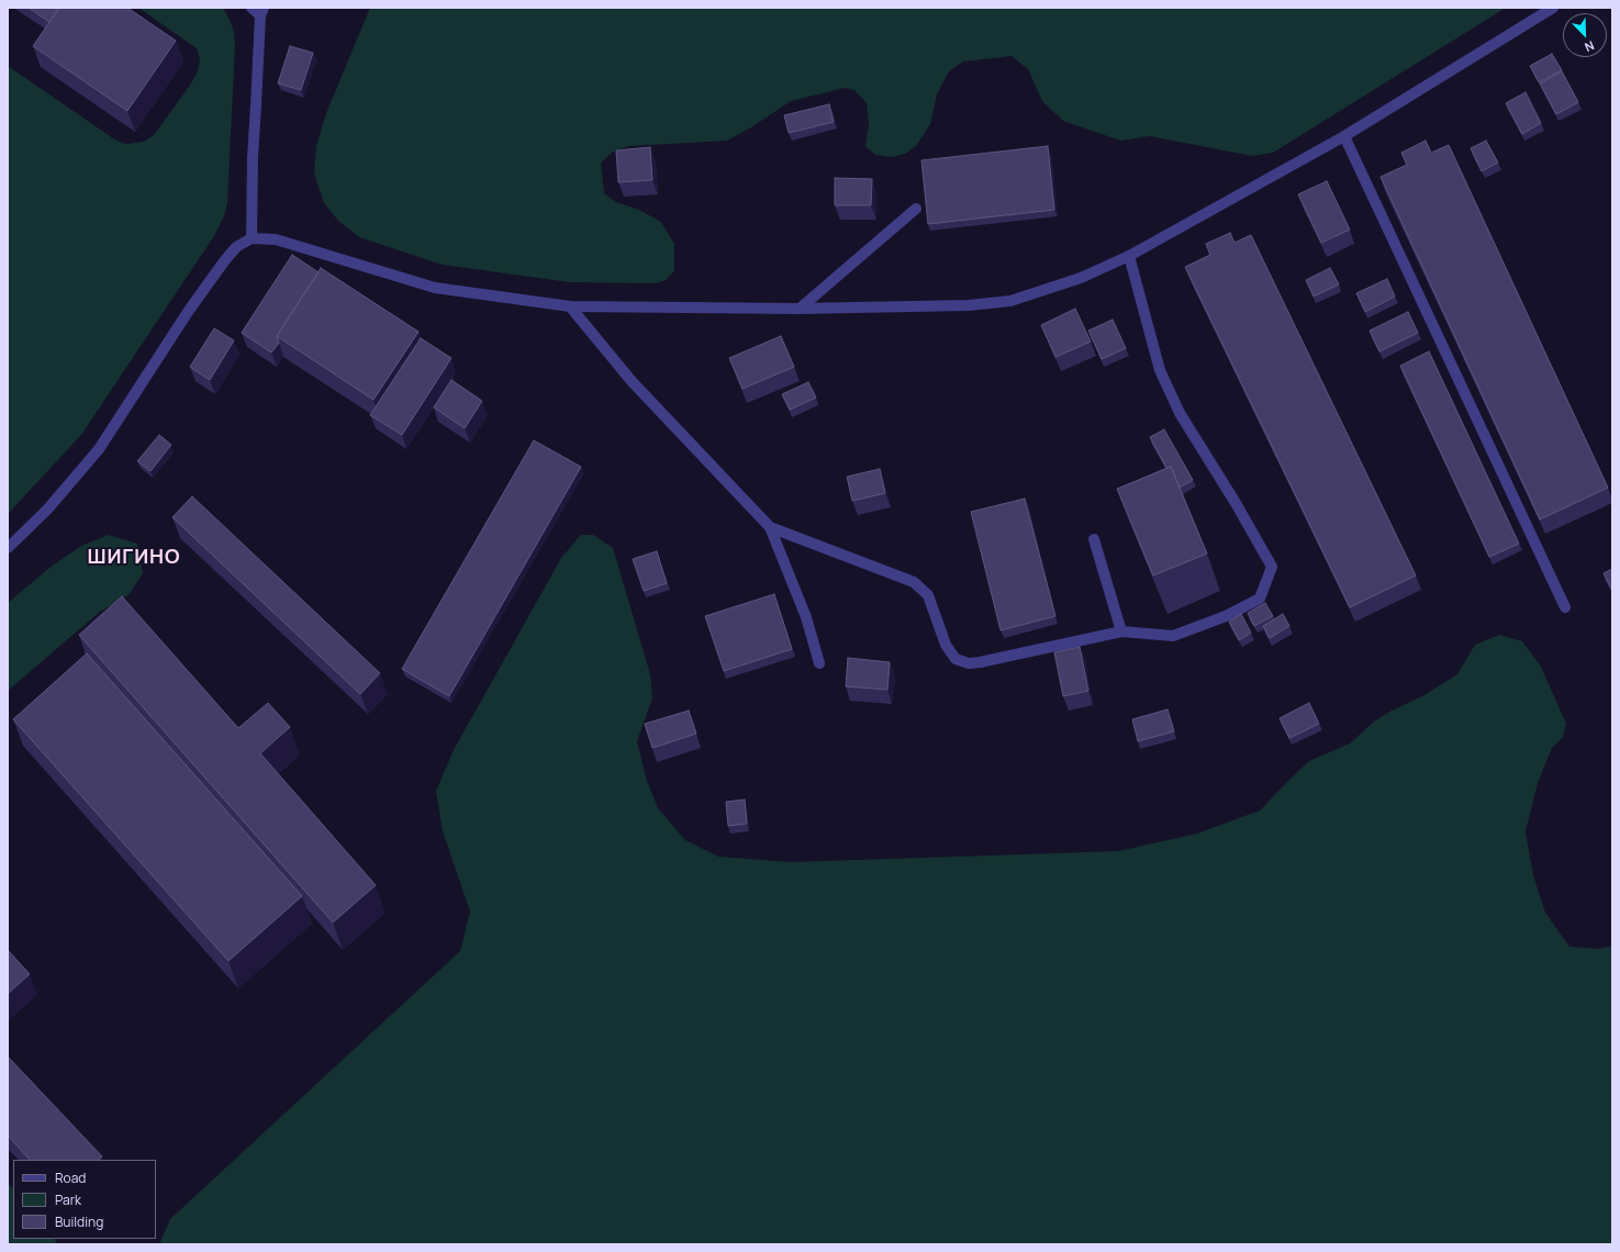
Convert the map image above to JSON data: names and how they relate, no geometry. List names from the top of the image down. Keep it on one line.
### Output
{"districts":["ШИГИНО"],"legend":["Road","Park","Building"],"north":"bottom right"}
